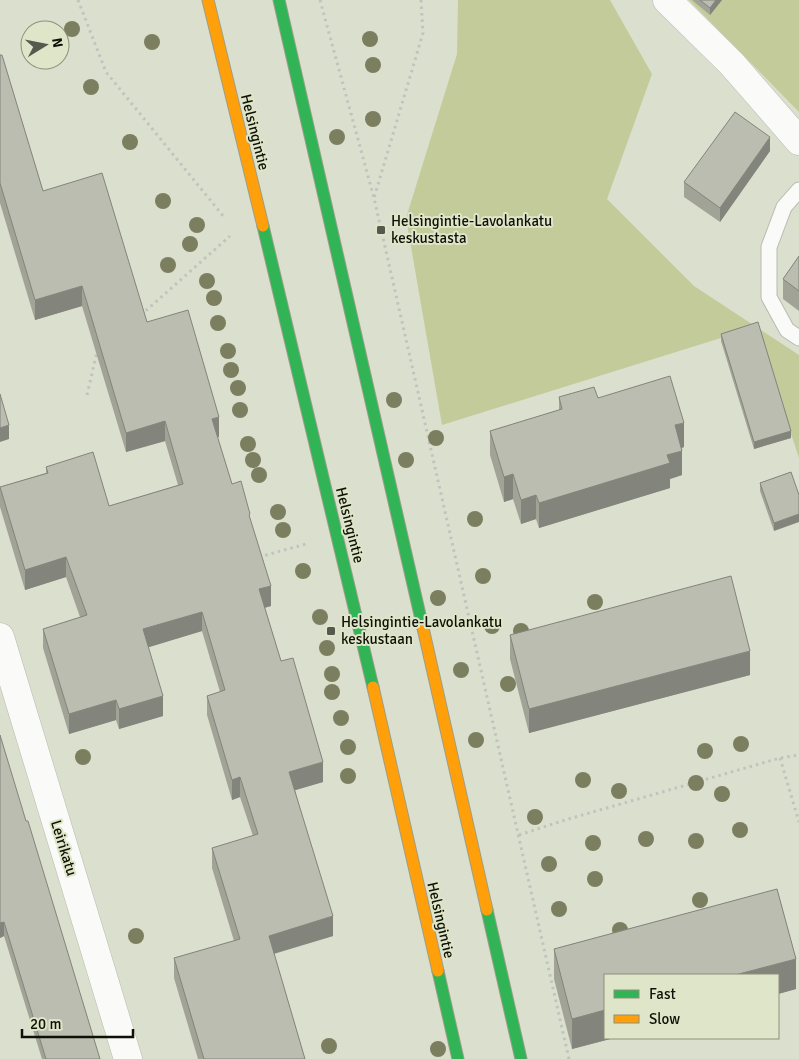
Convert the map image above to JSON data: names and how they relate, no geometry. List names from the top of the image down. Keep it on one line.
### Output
{"streets":{"main road":["Helsingintie"],"street":["Leirikatu"]},"places":{"transit":["Helsingintie-Lavolankatu keskustasta","Helsingintie-Lavolankatu keskustaan"]},"legend":["Fast","Slow"],"scale_bar":"20 m","north":"right"}
